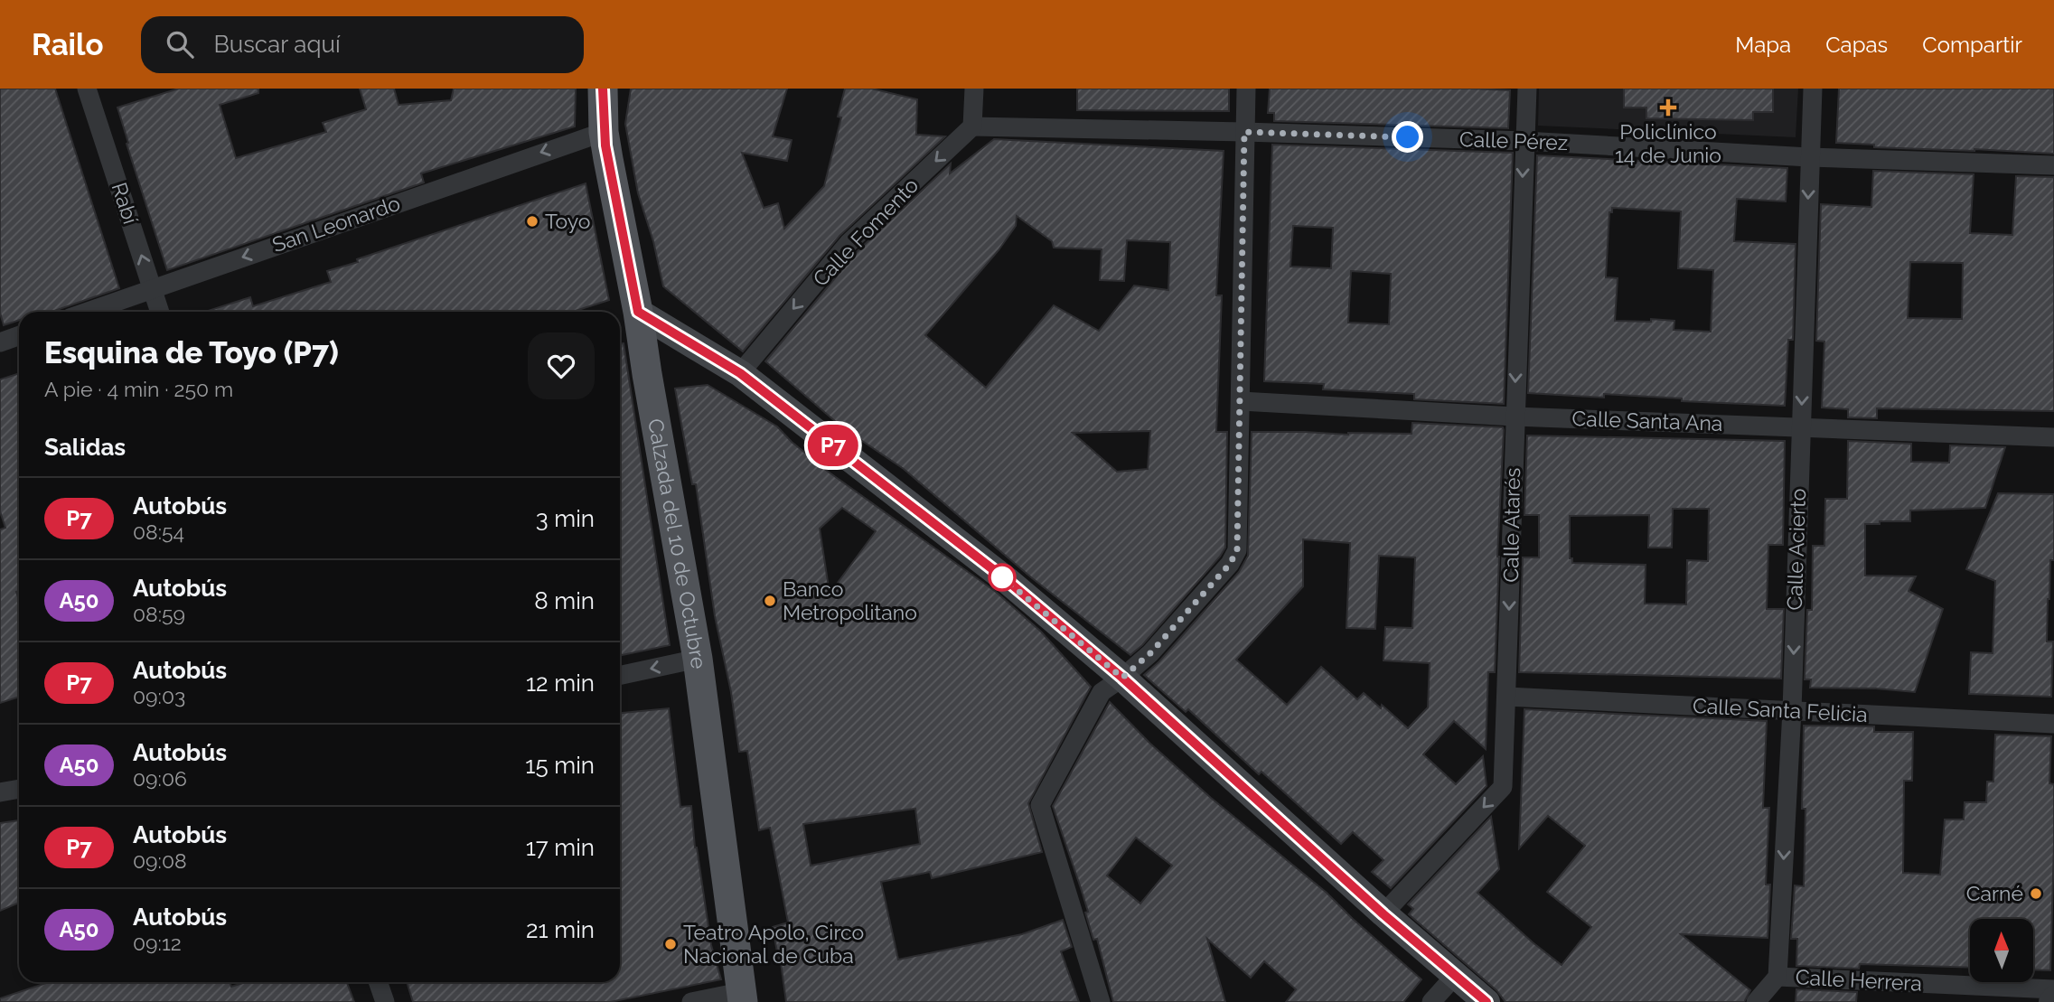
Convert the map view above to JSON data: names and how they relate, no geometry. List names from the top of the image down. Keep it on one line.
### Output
{"streets":{"main road":["Calzada del 10 de Octubre"],"street":["Calle Pérez","Rabí","San Leonardo","Calle Fomento","Calle Santa Ana","Calle Atarés","Calle Acierto","Calle Santa Felicia","Calle Herrera"]},"crossings":[["Calle Pérez","Calle Fomento"],["Calle Pérez","Calle Atarés"],["Calle Pérez","Calle Acierto"],["Rabí","San Leonardo"],["San Leonardo","Calzada del 10 de Octubre"],["Calle Santa Ana","Calle Atarés"],["Calle Santa Ana","Calle Acierto"],["Calle Atarés","Calle Santa Felicia"],["Calle Acierto","Calle Santa Felicia"],["Calle Acierto","Calle Herrera"]],"one_way":["Rabí","San Leonardo","Calle Fomento","Calle Atarés","Calle Acierto"],"places":{"health":["Policlínico 14 de Junio"],"other":["Toyo","Banco Metropolitano","Carné","Teatro Apolo, Circo Nacional de Cuba"]},"lines":["bus line P7"],"north":"top","page":{"header":"Railo","search":"Buscar aquí","nav":["Mapa","Capas","Compartir"],"on_map":"P7","heading":[["Esquina de Toyo (P7)","A pie · 4 min · 250 m"],"Salidas"],"list":[{"mark":"P7","name":"Autobús","note":"08:54","value":"3 min"},{"mark":"A50","name":"Autobús","note":"08:59","value":"8 min"},{"mark":"P7","name":"Autobús","note":"09:03","value":"12 min"},{"mark":"A50","name":"Autobús","note":"09:06","value":"15 min"},{"mark":"P7","name":"Autobús","note":"09:08","value":"17 min"},{"mark":"A50","name":"Autobús","note":"09:12","value":"21 min"}]}}
